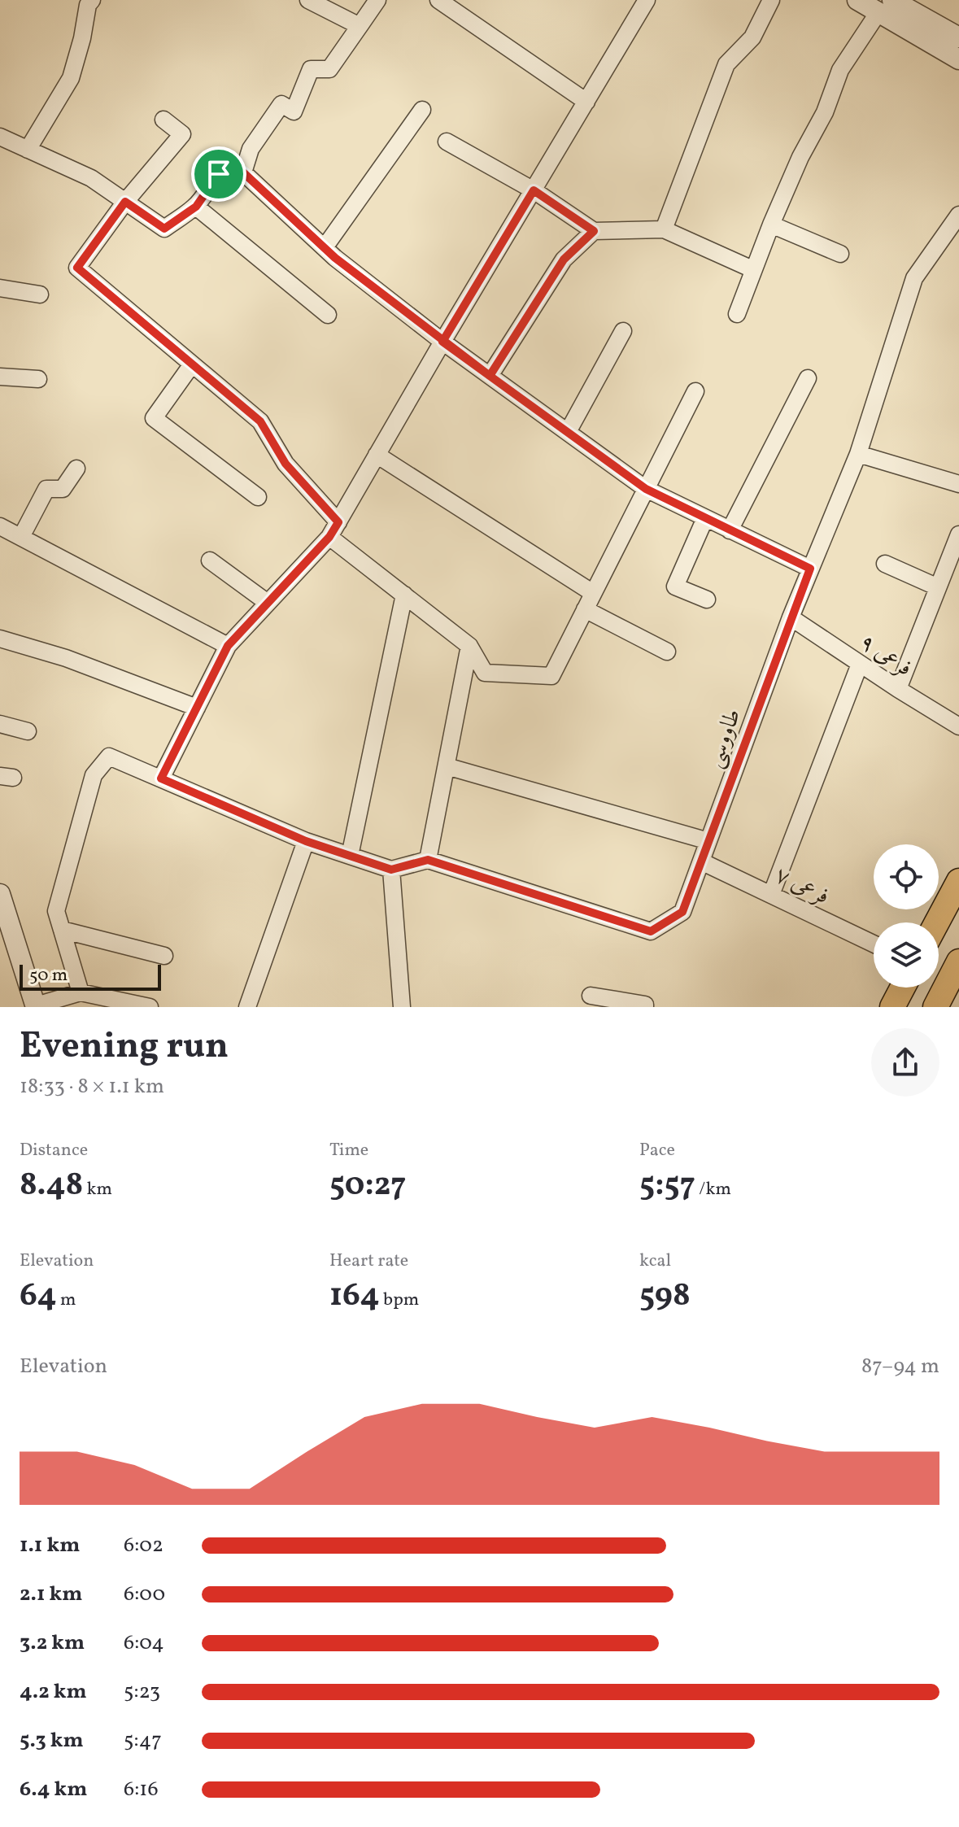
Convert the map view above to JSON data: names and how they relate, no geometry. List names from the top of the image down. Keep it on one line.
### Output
{"streets":{"street":["فرعی ۹","طاووسی","فرعی ۷"]},"crossings":[["فرعی ۹","طاووسی"],["طاووسی","فرعی ۷"]],"scale_bar":"50 m","page":{"scale":"50 m","heading":["Evening run","18:33 · 8 × 1.1 km"],"stats":[["Distance","8.48 km"],["Time","50:27"],["Pace","5:57 /km"],["Elevation","64 m"],["Heart rate","164 bpm"],["kcal","598"]],"chart":["Elevation","87–94 m"],"list":[{"name":"1.1 km","note":"6:02"},{"name":"2.1 km","note":"6:00"},{"name":"3.2 km","note":"6:04"},{"name":"4.2 km","note":"5:23"},{"name":"5.3 km","note":"5:47"},{"name":"6.4 km","note":"6:16"}]}}
